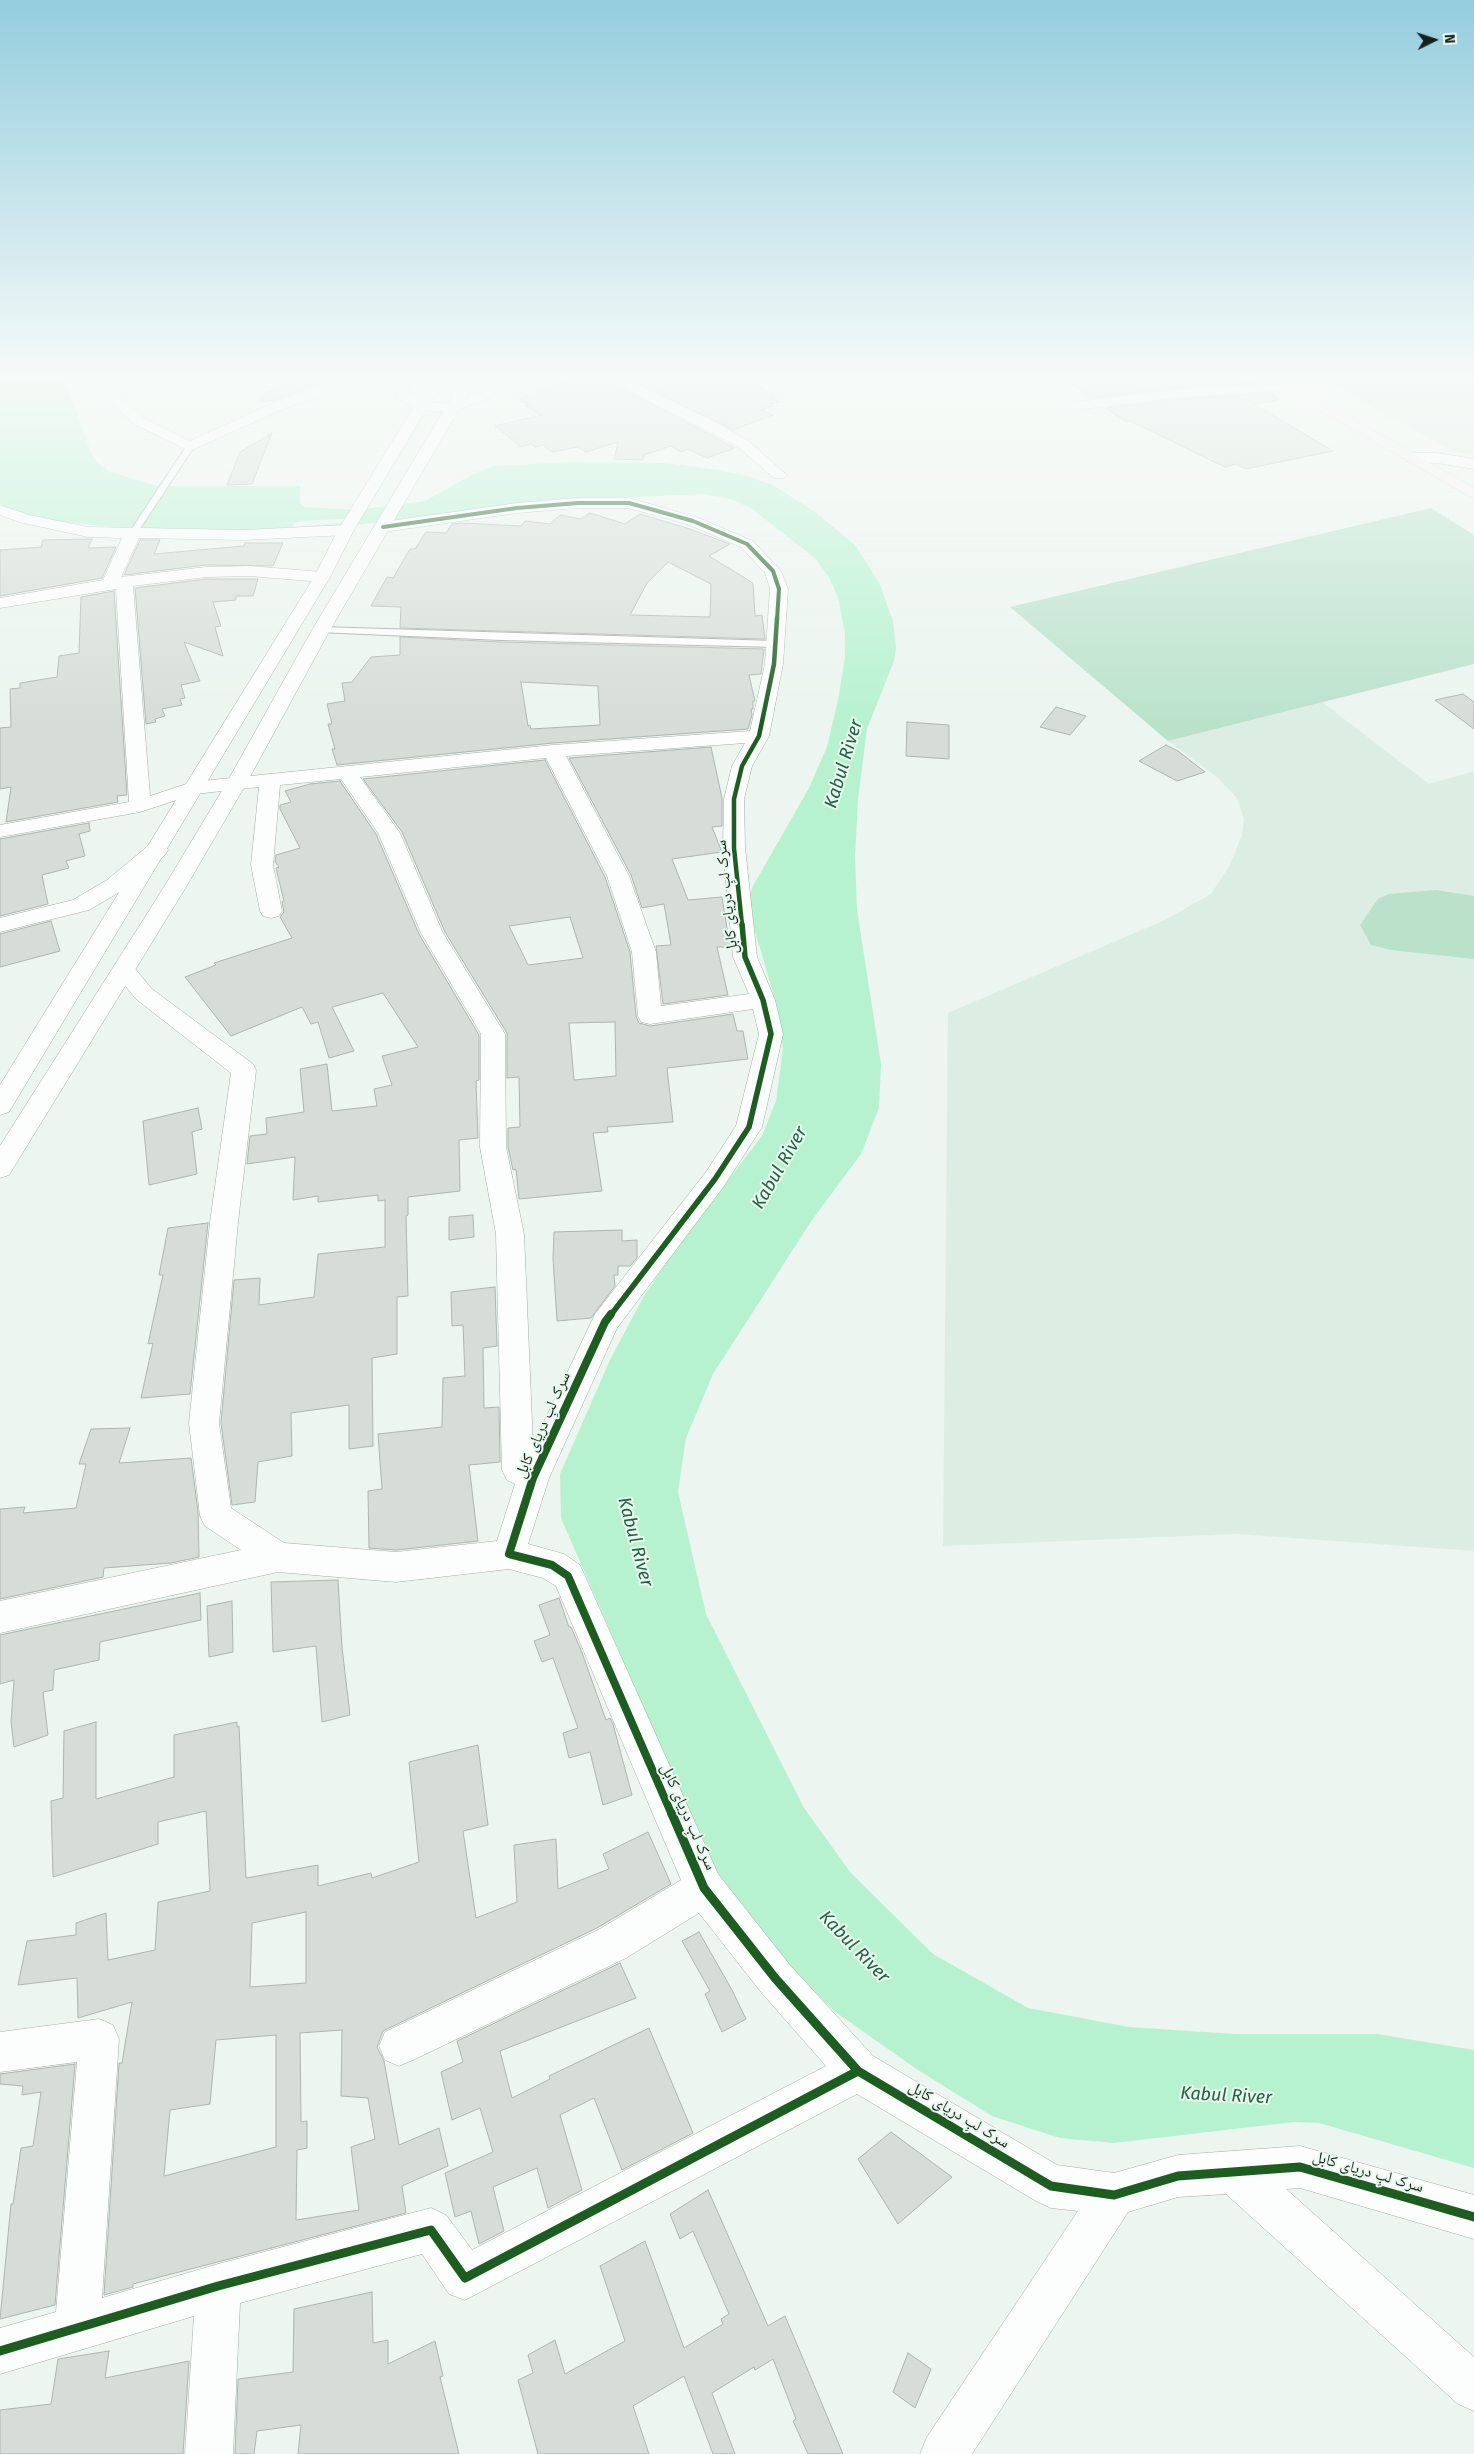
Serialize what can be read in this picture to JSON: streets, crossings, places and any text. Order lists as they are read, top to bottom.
{
  "streets": {
    "street": ["سرک لبِ دریای کابل"]
  },
  "water": ["Kabul River"],
  "north": "right"
}
